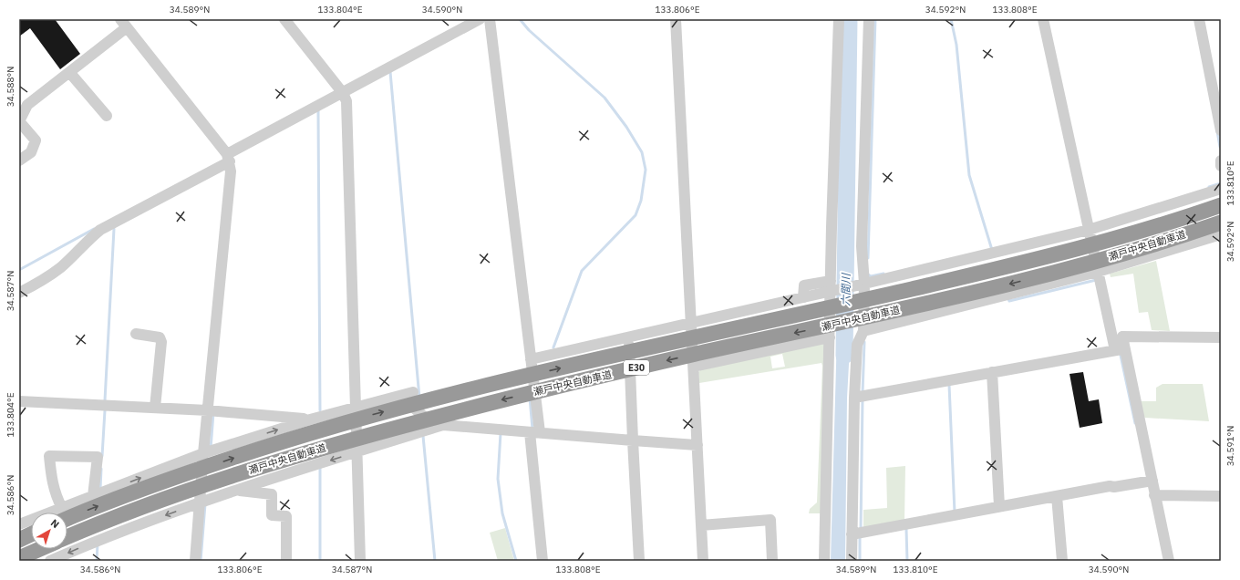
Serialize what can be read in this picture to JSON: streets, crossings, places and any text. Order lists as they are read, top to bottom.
{
  "streets": {
    "highway": ["瀬戸中央自動車道", "E30"]
  },
  "water": ["六間川"],
  "north": "top right",
  "coordinates": [
    "34.589°N",
    "133.804°E",
    "34.590°N",
    "133.806°E",
    "34.592°N",
    "133.808°E",
    "34.588°N",
    "133.810°E",
    "34.587°N",
    "34.591°N",
    "34.586°N"
  ]
}
